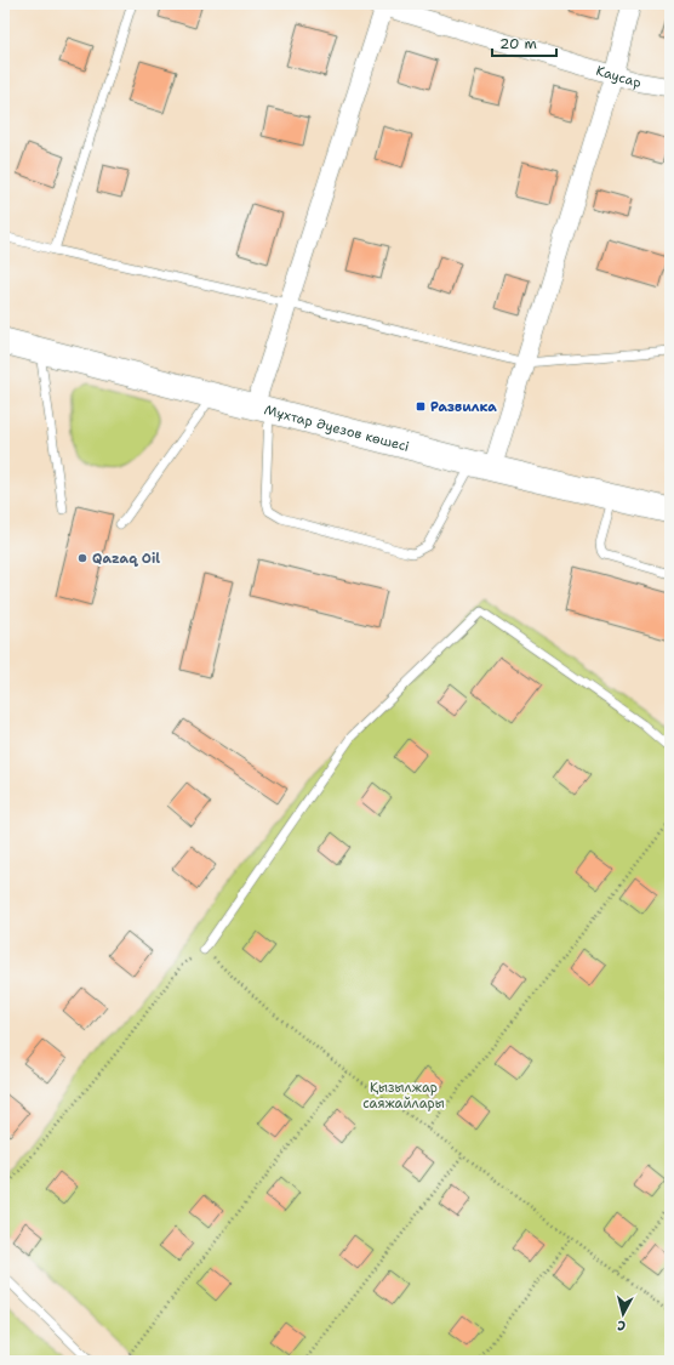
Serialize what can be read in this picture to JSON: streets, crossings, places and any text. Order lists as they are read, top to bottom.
{
  "streets": {
    "main road": ["Мұхтар Әуезов көшесі"],
    "street": ["Каусар"]
  },
  "parks": ["Қызылжар саяжайлары"],
  "places": {
    "transit": ["Развилка"],
    "other": ["Qazaq Oil"]
  },
  "scale_bar": "20 m",
  "north": "bottom"
}
